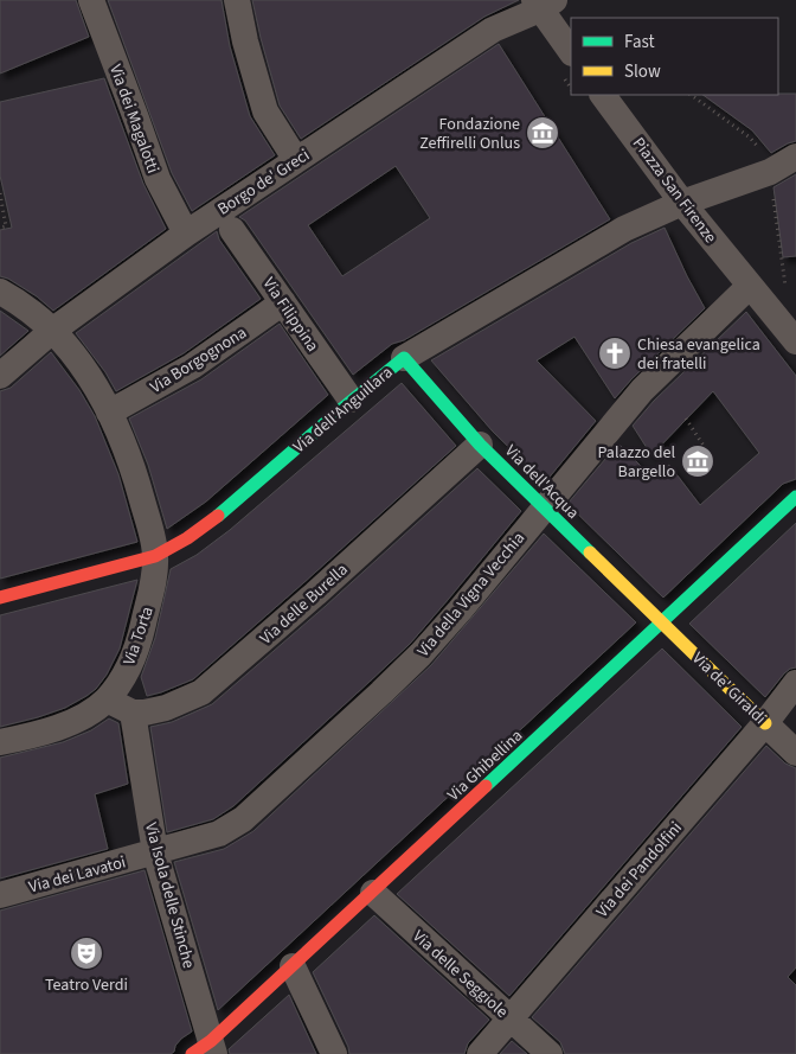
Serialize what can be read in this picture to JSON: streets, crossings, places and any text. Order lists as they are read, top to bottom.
{
  "streets": {
    "street": [
      "Via dei Magalotti",
      "Borgo de' Greci",
      "Piazza San Firenze",
      "Via Filippina",
      "Via Borgognona",
      "Via dell'Anguillara",
      "Via dell'Acqua",
      "Via della Vigna Vecchia",
      "Via delle Burella",
      "Via Torta",
      "Via de' Giraldi",
      "Via Ghibellina",
      "Via dei Pandolfini",
      "Via dei Lavatoi",
      "Via Isola delle Stinche",
      "Via delle Seggiole"
    ]
  },
  "crossings": [
    ["Via dei Magalotti", "Borgo de' Greci"],
    ["Borgo de' Greci", "Via Filippina"],
    ["Borgo de' Greci", "Via Torta"],
    ["Piazza San Firenze", "Via dell'Anguillara"],
    ["Piazza San Firenze", "Via della Vigna Vecchia"],
    ["Via Filippina", "Via Borgognona"],
    ["Via Filippina", "Via dell'Anguillara"],
    ["Via Borgognona", "Via Torta"],
    ["Via dell'Anguillara", "Via dell'Acqua"],
    ["Via dell'Anguillara", "Via Torta"],
    ["Via dell'Acqua", "Via della Vigna Vecchia"],
    ["Via dell'Acqua", "Via delle Burella"],
    ["Via dell'Acqua", "Via de' Giraldi"],
    ["Via dell'Acqua", "Via Ghibellina"],
    ["Via della Vigna Vecchia", "Via dei Lavatoi"],
    ["Via della Vigna Vecchia", "Via Isola delle Stinche"],
    ["Via delle Burella", "Via Isola delle Stinche"],
    ["Via de' Giraldi", "Via Ghibellina"],
    ["Via de' Giraldi", "Via dei Pandolfini"],
    ["Via Ghibellina", "Via Isola delle Stinche"],
    ["Via Ghibellina", "Via delle Seggiole"],
    ["Via dei Pandolfini", "Via delle Seggiole"],
    ["Via dei Lavatoi", "Via Isola delle Stinche"]
  ],
  "places": {
    "museum": ["Fondazione Zeffirelli Onlus", "Palazzo del Bargello"],
    "church": ["Chiesa evangelica dei fratelli"],
    "theatre": ["Teatro Verdi"]
  },
  "legend": ["Fast", "Slow"]
}
